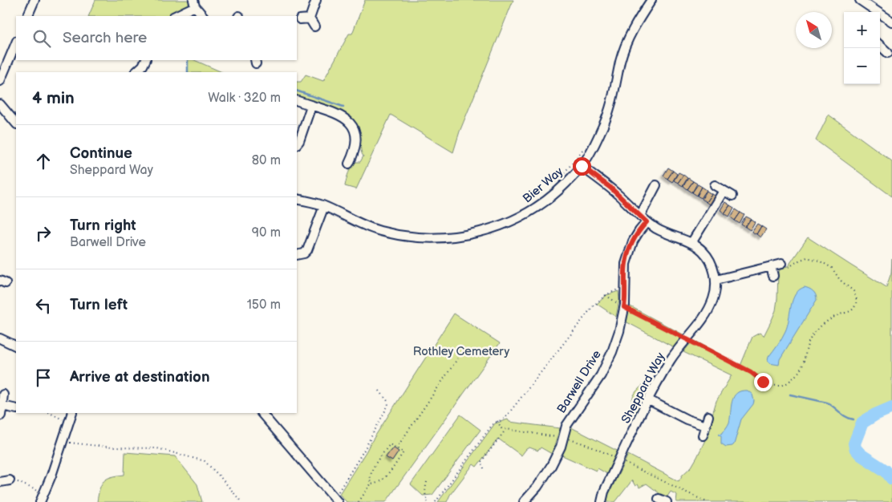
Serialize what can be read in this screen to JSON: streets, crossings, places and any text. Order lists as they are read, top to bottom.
{
  "streets": {
    "street": ["Bier Way", "Barwell Drive", "Sheppard Way"]
  },
  "crossings": [
    ["Bier Way", "Sheppard Way"],
    ["Barwell Drive", "Sheppard Way"]
  ],
  "parks": ["Rothley Cemetery"],
  "north": "top left",
  "page": {
    "map_buttons": ["+", "−"],
    "search": "Search here",
    "heading": ["4 min", "Walk · 320 m"],
    "list": [
      ["Continue", "Sheppard Way", "80 m"],
      ["Turn right", "Barwell Drive", "90 m"],
      ["Turn left", "150 m"],
      "Arrive at destination"
    ]
  }
}
